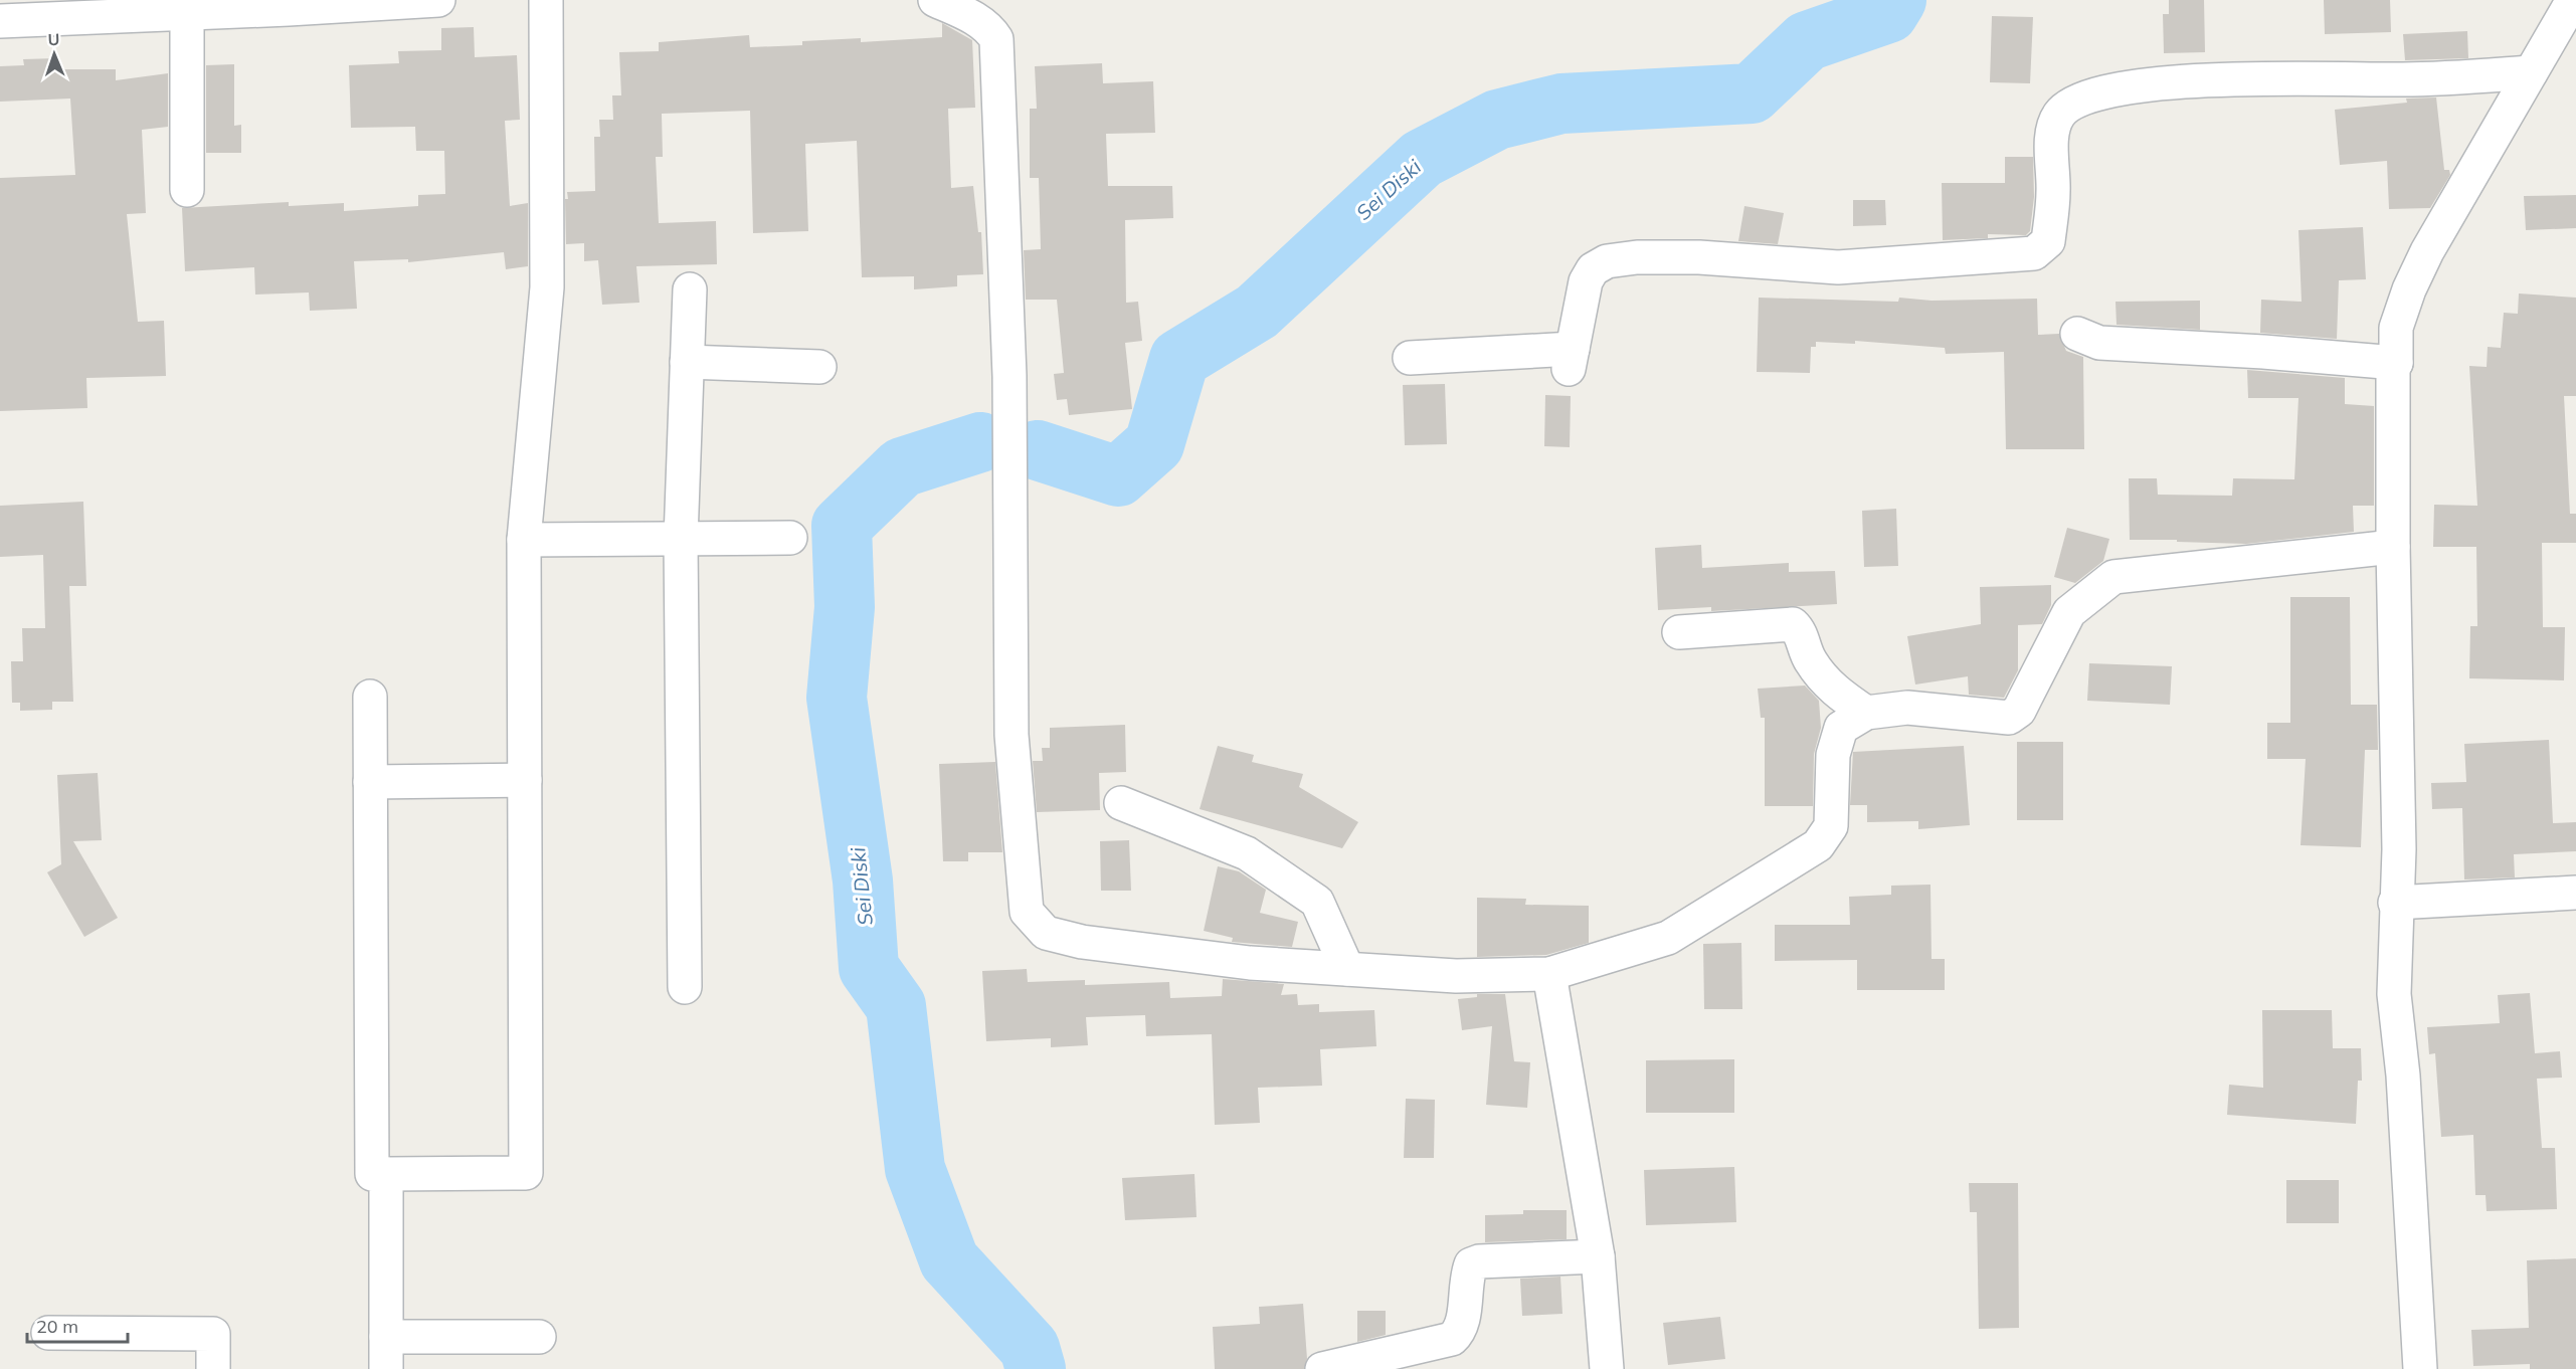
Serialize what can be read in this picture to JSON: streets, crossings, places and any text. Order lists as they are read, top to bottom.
{
  "water": ["Sei Diski"],
  "scale_bar": "20 m",
  "north": "top"
}
